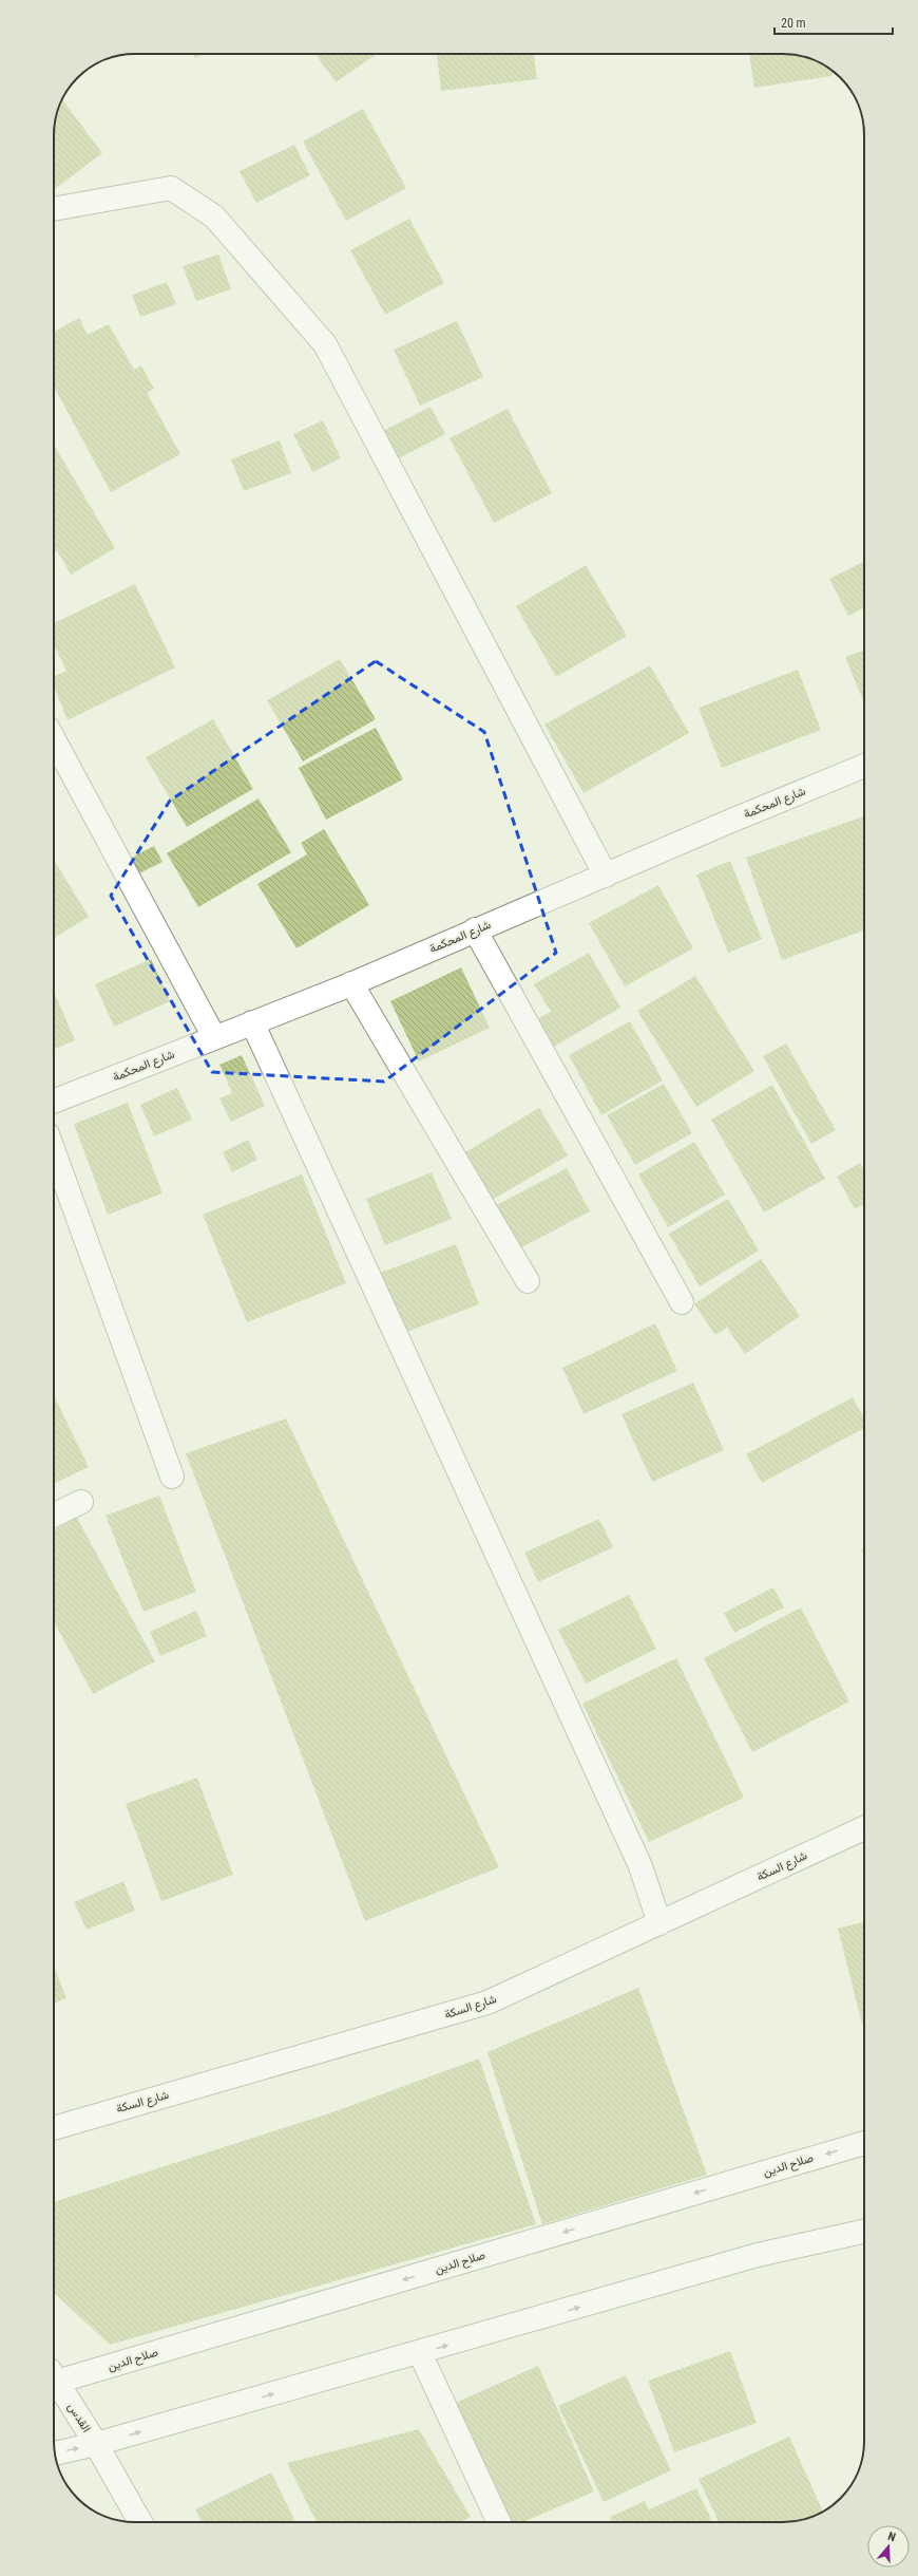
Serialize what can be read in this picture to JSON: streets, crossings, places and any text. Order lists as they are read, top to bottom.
{
  "streets": {
    "main road": [
      "شارع المحكمة",
      "شارع السكة",
      "صلاح الدين",
      "القدس"
    ]
  },
  "scale_bar": "20 m",
  "north": "top"
}
